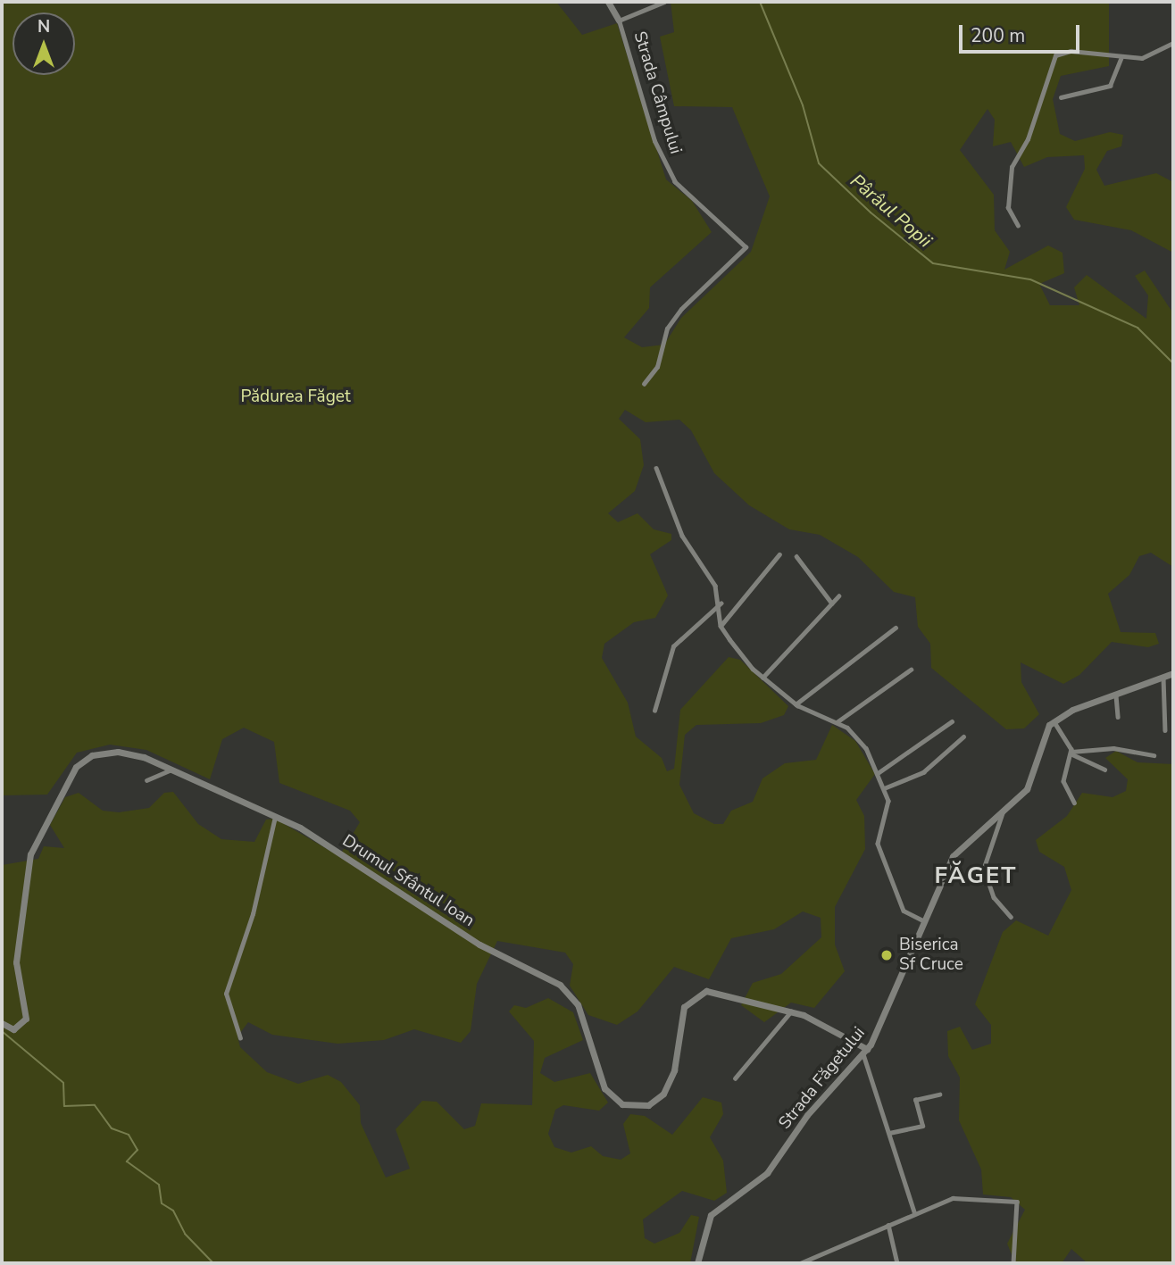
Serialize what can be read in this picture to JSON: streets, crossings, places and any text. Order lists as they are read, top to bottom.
{
  "streets": {
    "main road": ["Strada Câmpului", "Drumul Sfântul Ioan", "Strada Făgetului"]
  },
  "crossings": [
    ["Drumul Sfântul Ioan", "Strada Făgetului"]
  ],
  "districts": ["FĂGET"],
  "water": ["Pârâul Popii"],
  "parks": ["Pădurea Făget"],
  "places": ["Biserica Sf Cruce"],
  "scale_bar": "200 m",
  "north": "top"
}
